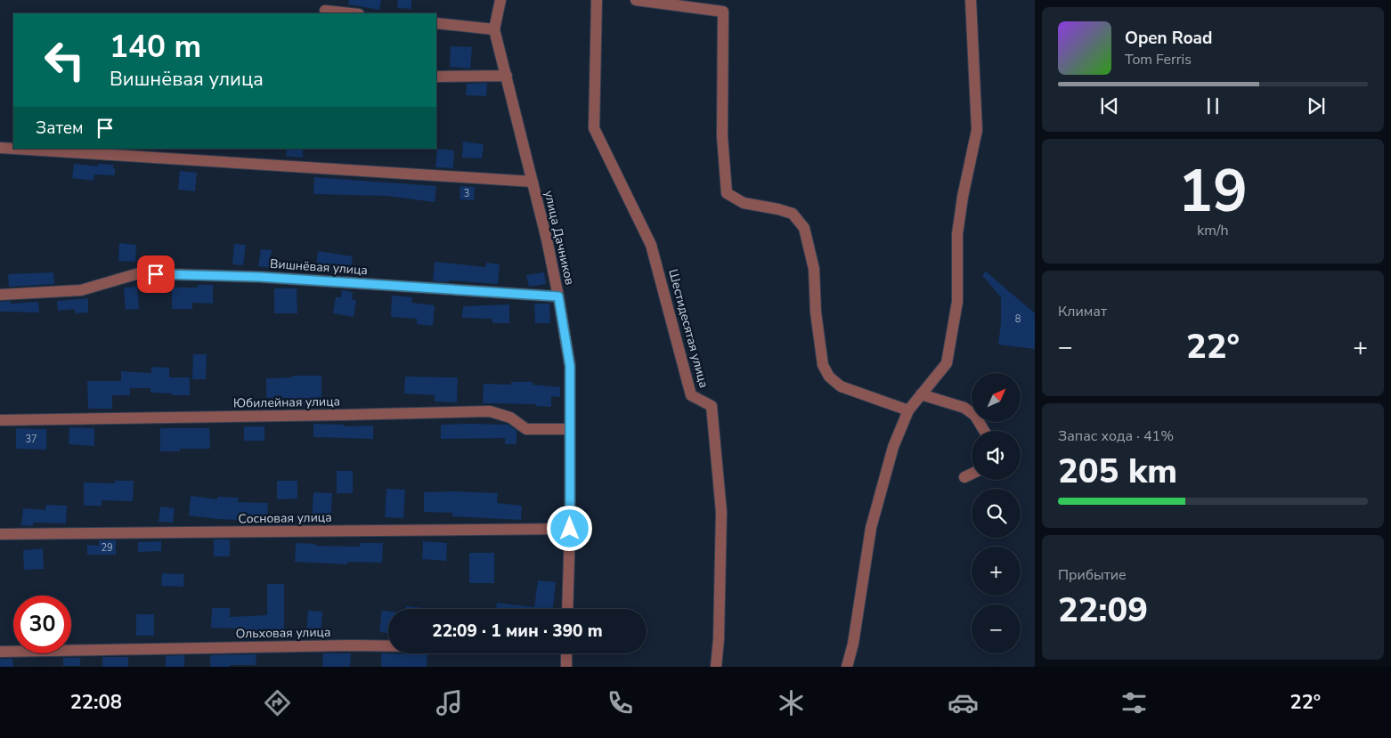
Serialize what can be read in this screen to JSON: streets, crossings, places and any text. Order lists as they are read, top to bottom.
{
  "streets": {
    "street": [
      "улица Дачников",
      "Вишнёвая улица",
      "Шестидесятая улица",
      "Юбилейная улица",
      "Сосновая улица",
      "Ольховая улица"
    ]
  },
  "crossings": [
    ["улица Дачников", "Вишнёвая улица"],
    ["улица Дачников", "Юбилейная улица"],
    ["улица Дачников", "Сосновая улица"]
  ],
  "house_numbers": [
    "3",
    "8",
    "37",
    "29"
  ],
  "north": "top right",
  "page": {
    "turn": ["140 m", "Вишнёвая улица"],
    "song": ["Open Road", "Tom Ferris"],
    "then": "Затем",
    "tile": [
      ["19", "km/h"],
      "Климат",
      ["Запас хода · 41%", "205 km"],
      ["Прибытие", "22:09"]
    ],
    "heat": ["−", "22°", "+"],
    "map_buttons": ["+", "−"],
    "limit": "30",
    "trip": "22:09 · 1 мин · 390 m",
    "tabs": ["22:08", "22°"]
  }
}
